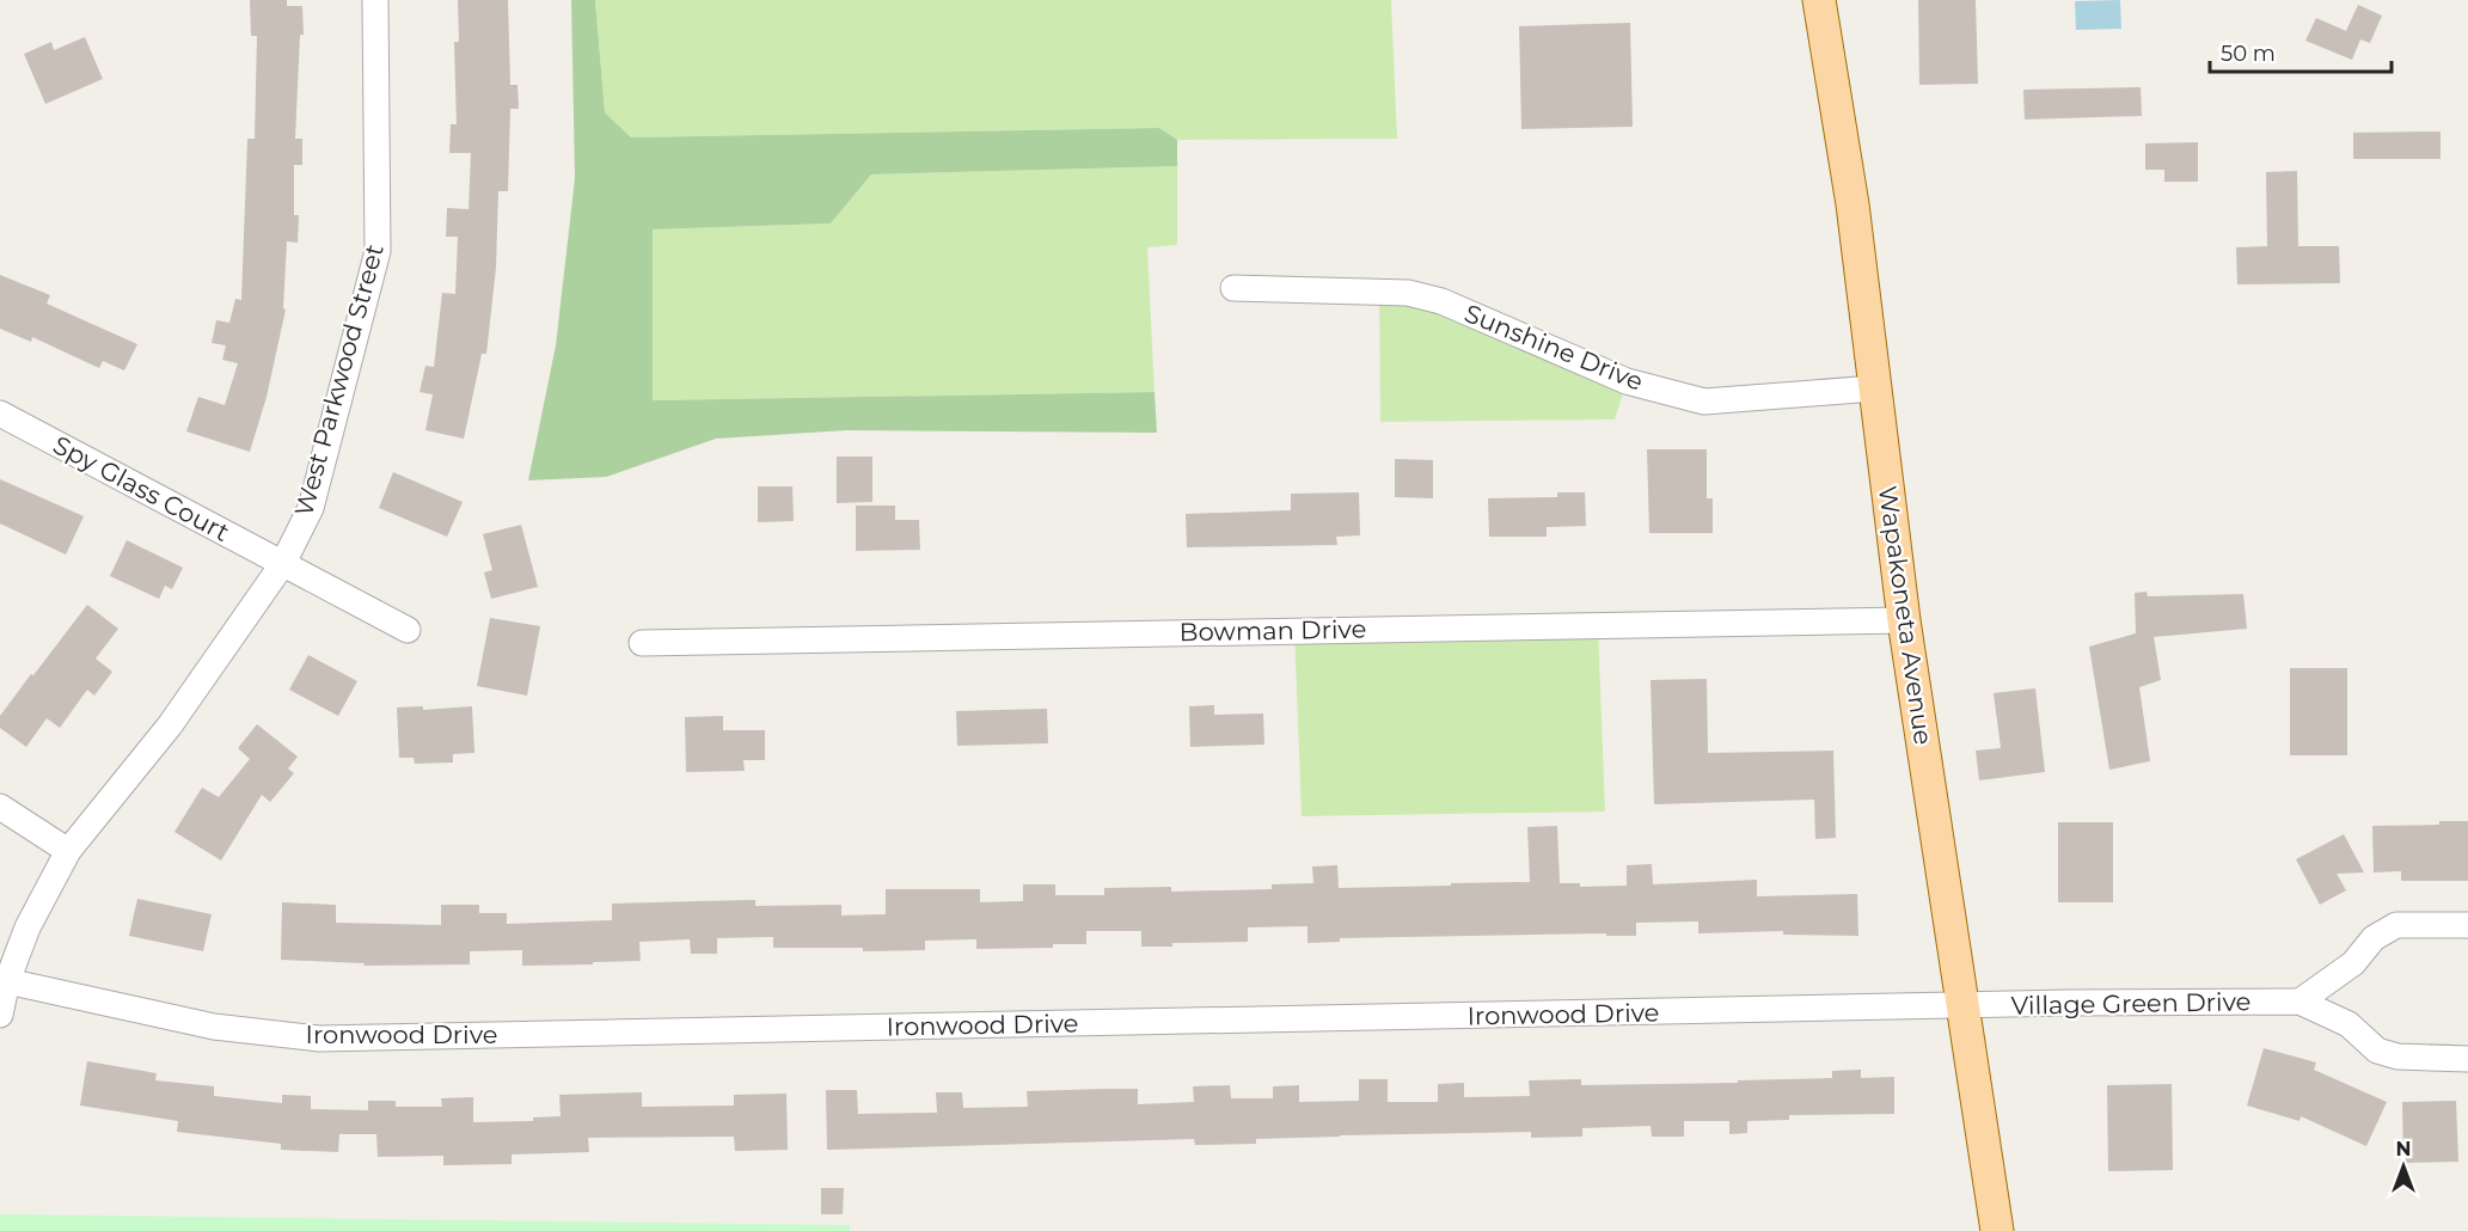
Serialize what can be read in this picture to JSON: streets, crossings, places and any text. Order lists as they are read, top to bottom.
{
  "streets": {
    "main road": ["Wapakoneta Avenue"],
    "street": [
      "Sunshine Drive",
      "West Parkwood Street",
      "Spy Glass Court",
      "Bowman Drive",
      "Village Green Drive",
      "Ironwood Drive"
    ]
  },
  "crossings": [
    ["Sunshine Drive", "Wapakoneta Avenue"],
    ["West Parkwood Street", "Spy Glass Court"],
    ["West Parkwood Street", "Ironwood Drive"],
    ["Wapakoneta Avenue", "Bowman Drive"],
    ["Wapakoneta Avenue", "Village Green Drive"],
    ["Wapakoneta Avenue", "Ironwood Drive"],
    ["Village Green Drive", "Ironwood Drive"]
  ],
  "scale_bar": "50 m",
  "north": "top"
}
